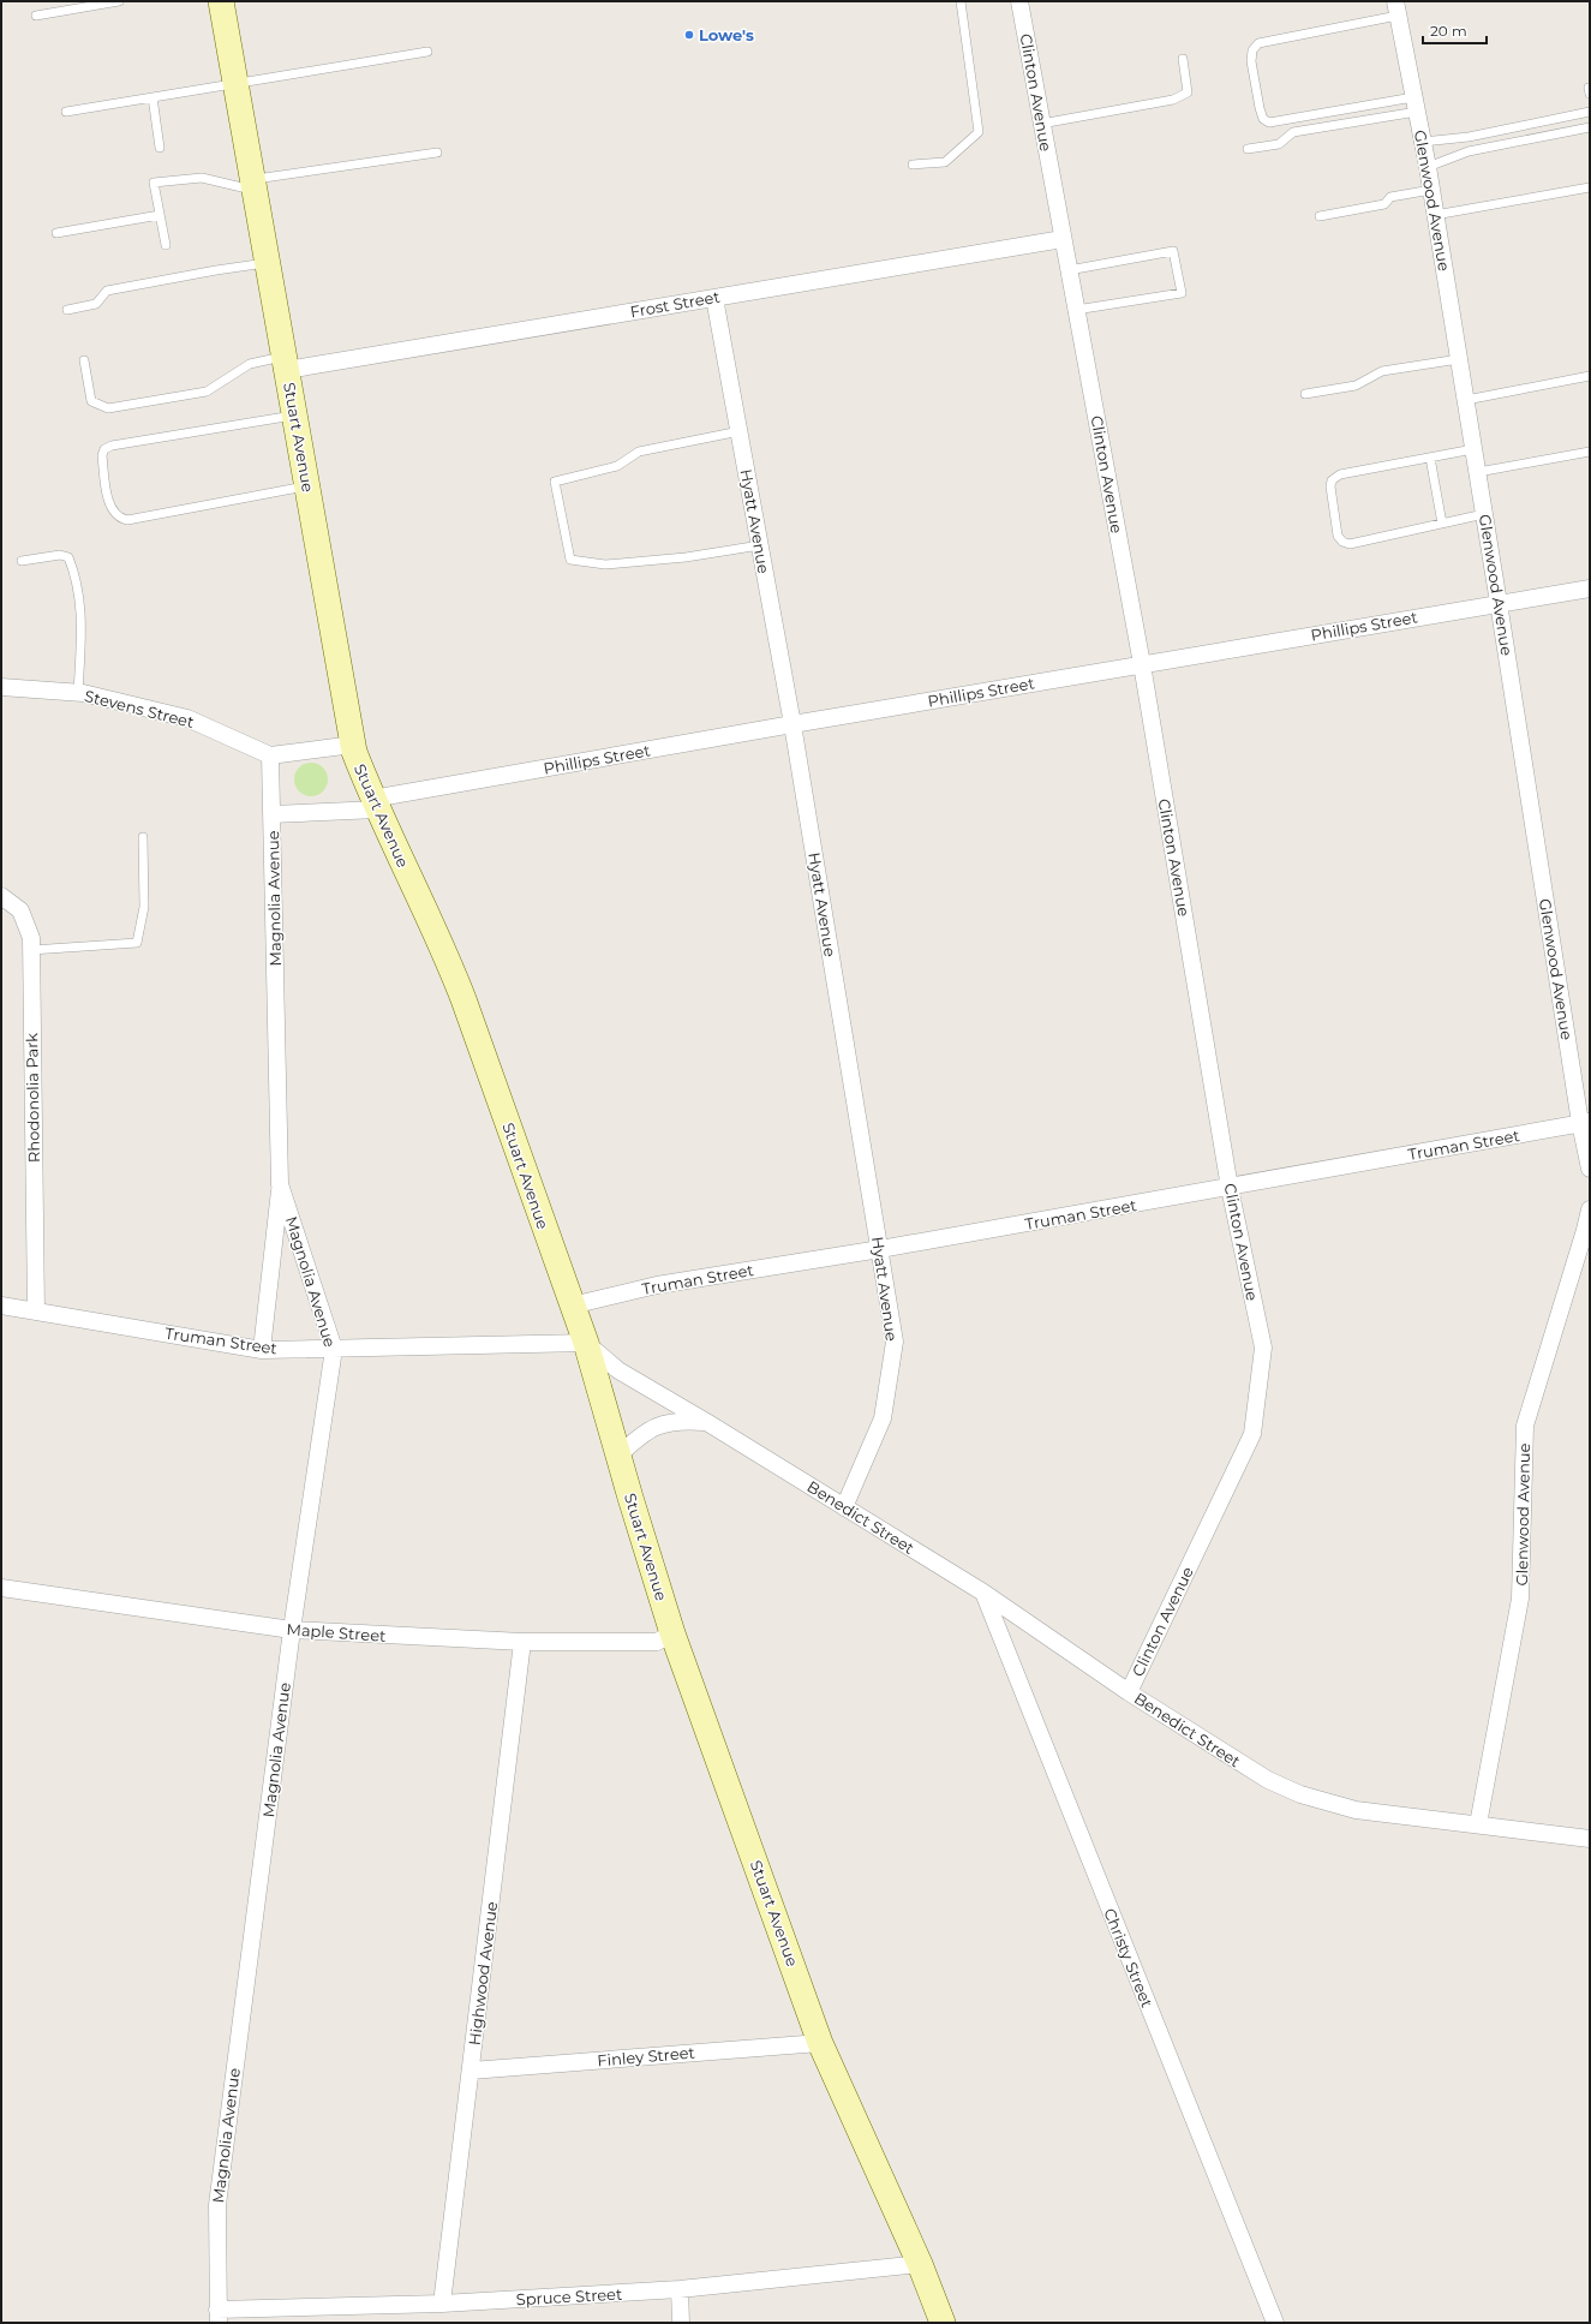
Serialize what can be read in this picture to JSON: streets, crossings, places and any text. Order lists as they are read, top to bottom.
{
  "streets": {
    "street": [
      "Clinton Avenue",
      "Glenwood Avenue",
      "Frost Street",
      "Stuart Avenue",
      "Hyatt Avenue",
      "Phillips Street",
      "Stevens Street",
      "Magnolia Avenue",
      "Rhodonolia Park",
      "Truman Street",
      "Benedict Street",
      "Maple Street",
      "Christy Street",
      "Highwood Avenue",
      "Finley Street",
      "Spruce Street"
    ]
  },
  "crossings": [
    ["Clinton Avenue", "Frost Street"],
    ["Clinton Avenue", "Phillips Street"],
    ["Clinton Avenue", "Truman Street"],
    ["Clinton Avenue", "Benedict Street"],
    ["Glenwood Avenue", "Phillips Street"],
    ["Glenwood Avenue", "Truman Street"],
    ["Glenwood Avenue", "Benedict Street"],
    ["Frost Street", "Stuart Avenue"],
    ["Frost Street", "Hyatt Avenue"],
    ["Stuart Avenue", "Phillips Street"],
    ["Stuart Avenue", "Truman Street"],
    ["Stuart Avenue", "Benedict Street"],
    ["Stuart Avenue", "Maple Street"],
    ["Stuart Avenue", "Finley Street"],
    ["Stuart Avenue", "Spruce Street"],
    ["Hyatt Avenue", "Phillips Street"],
    ["Hyatt Avenue", "Truman Street"],
    ["Hyatt Avenue", "Benedict Street"],
    ["Magnolia Avenue", "Truman Street"],
    ["Magnolia Avenue", "Maple Street"],
    ["Magnolia Avenue", "Spruce Street"],
    ["Rhodonolia Park", "Truman Street"],
    ["Truman Street", "Benedict Street"],
    ["Benedict Street", "Christy Street"],
    ["Maple Street", "Highwood Avenue"],
    ["Highwood Avenue", "Finley Street"],
    ["Highwood Avenue", "Spruce Street"]
  ],
  "places": ["Lowe's"],
  "scale_bar": "20 m"
}
